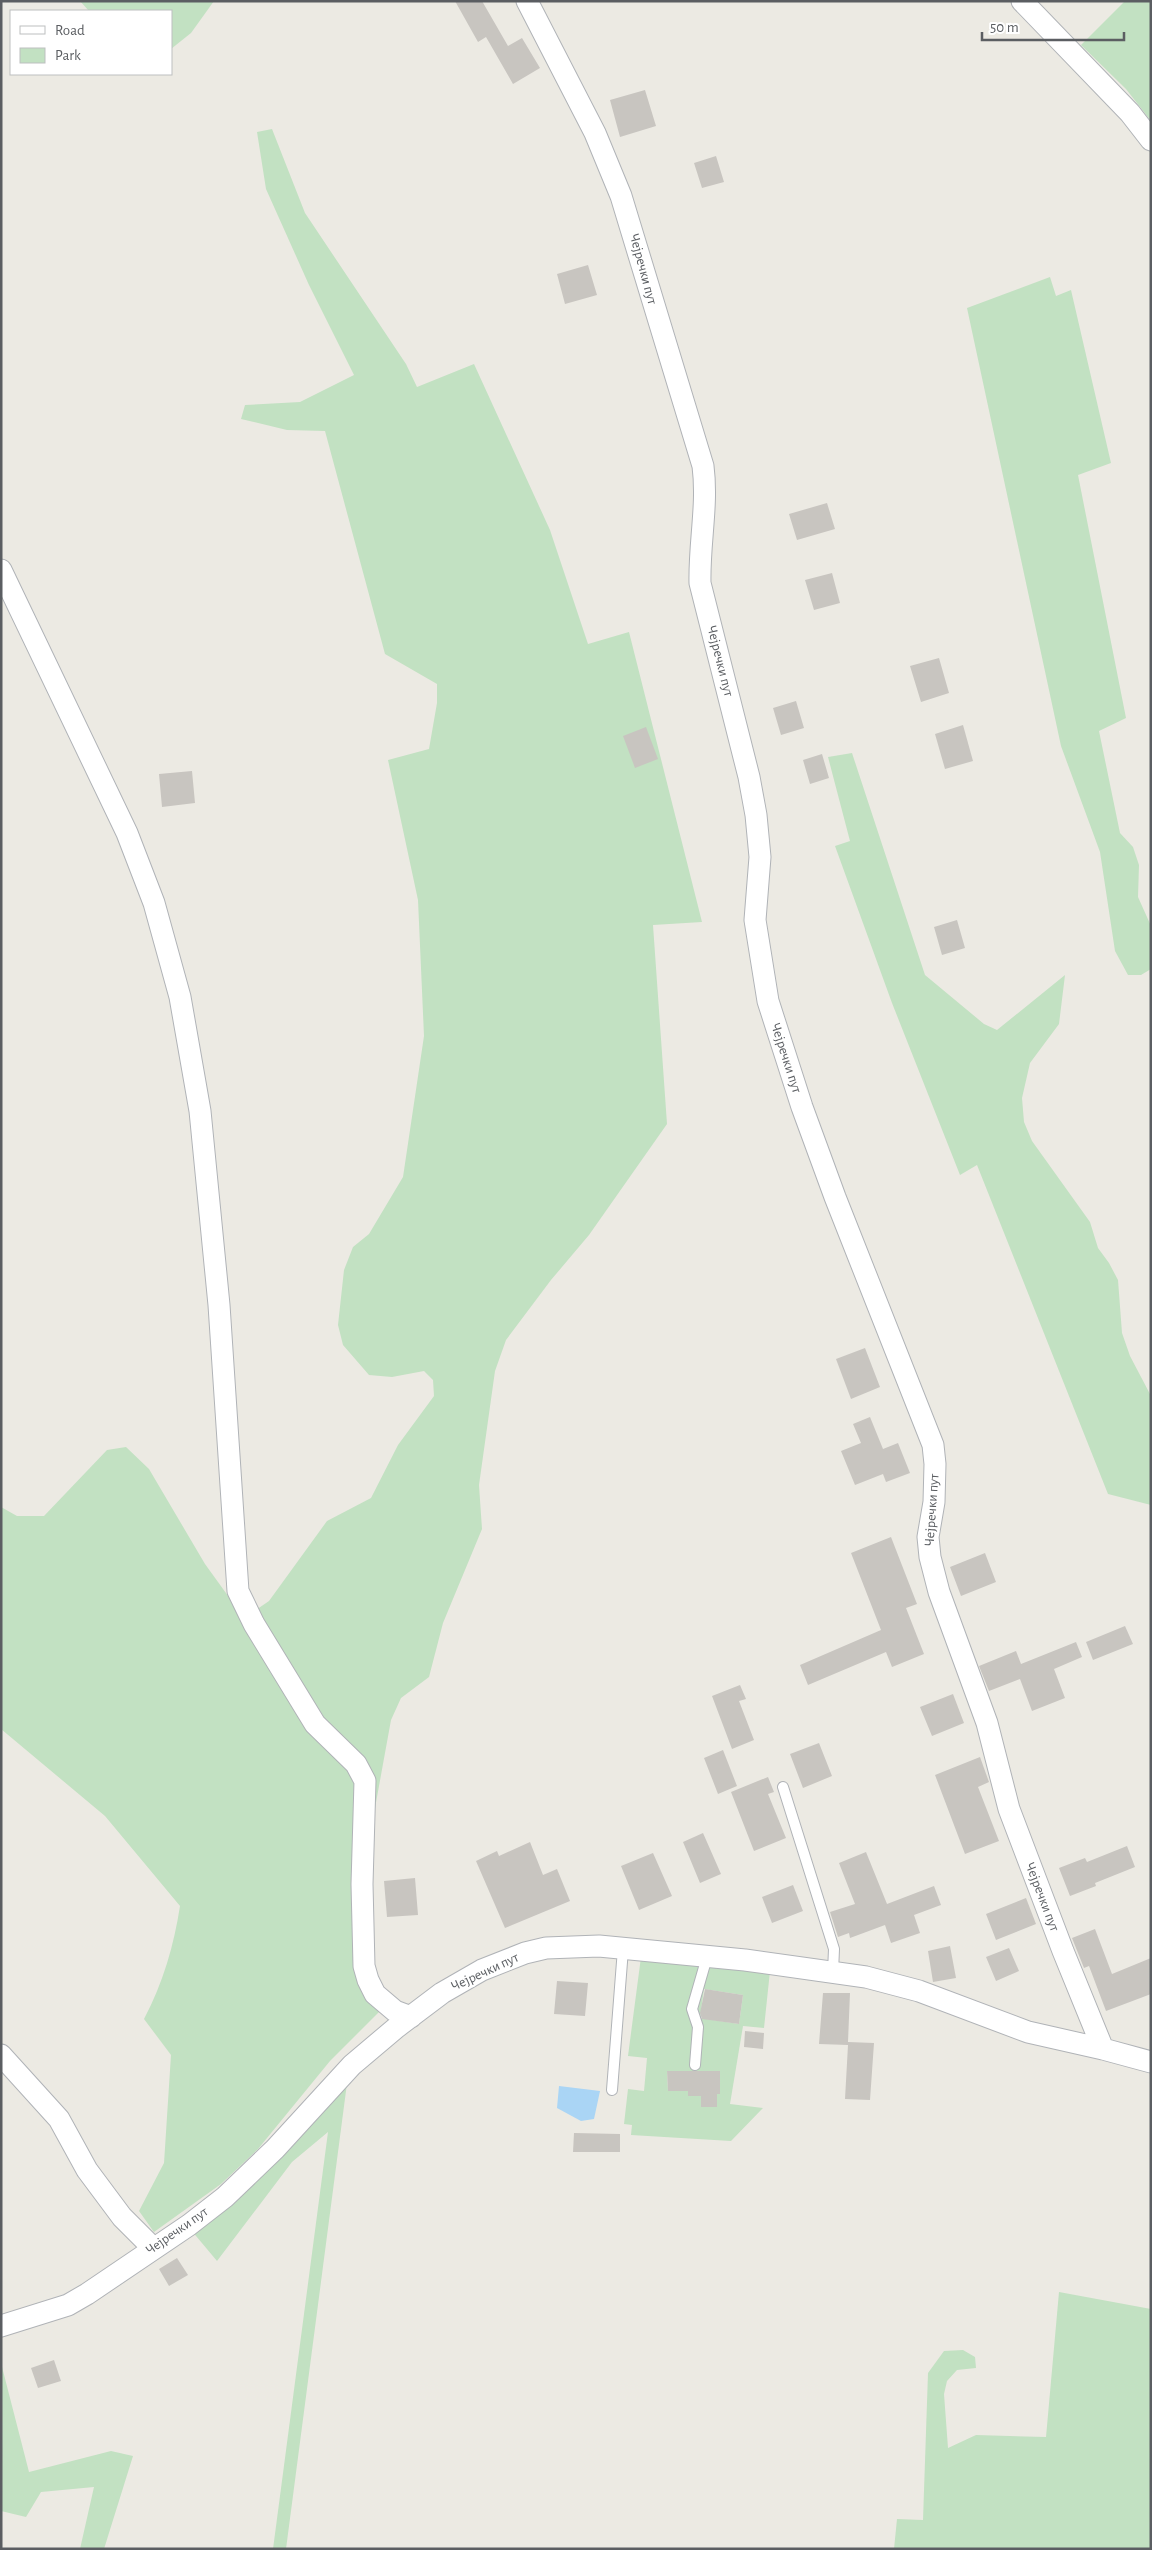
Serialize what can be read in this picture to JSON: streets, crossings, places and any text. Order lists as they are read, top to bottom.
{
  "streets": {
    "street": ["Чејречки пут"]
  },
  "legend": ["Road", "Park"],
  "scale_bar": "50 m"
}
